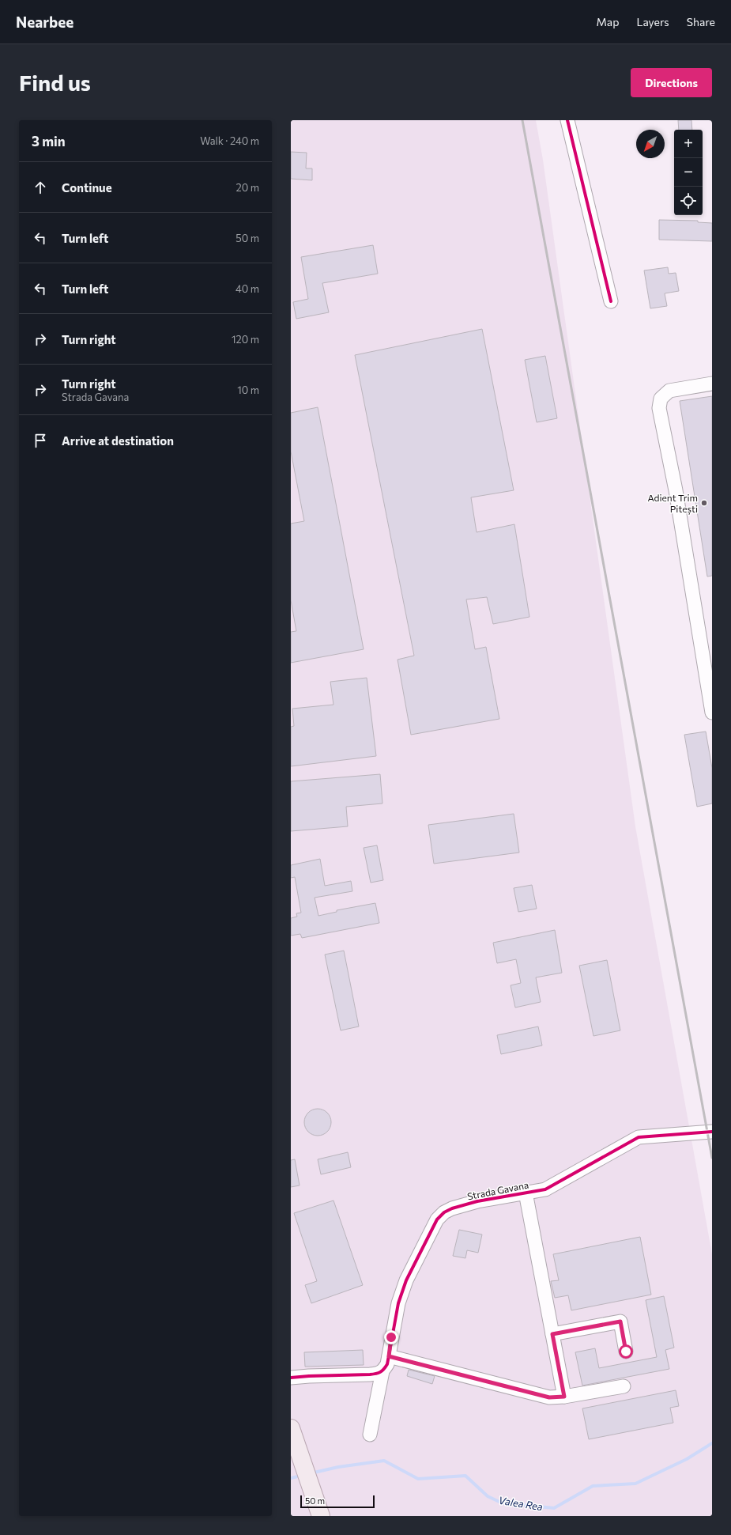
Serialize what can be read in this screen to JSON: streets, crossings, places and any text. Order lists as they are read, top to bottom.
{
  "streets": {
    "street": ["Strada Gavana"]
  },
  "water": ["Valea Rea"],
  "places": ["Adient Trim Pitești"],
  "scale_bar": "50 m",
  "north": "bottom left",
  "page": {
    "header": "Nearbee",
    "nav": ["Map", "Layers", "Share"],
    "buttons": "Directions",
    "title": "Find us",
    "heading": ["3 min", "Walk · 240 m"],
    "map_buttons": ["+", "−"],
    "list": [
      ["Continue", "20 m"],
      ["Turn left", "50 m"],
      ["Turn left", "40 m"],
      ["Turn right", "120 m"],
      ["Turn right", "Strada Gavana", "10 m"],
      "Arrive at destination"
    ],
    "scale": "50 m"
  }
}
